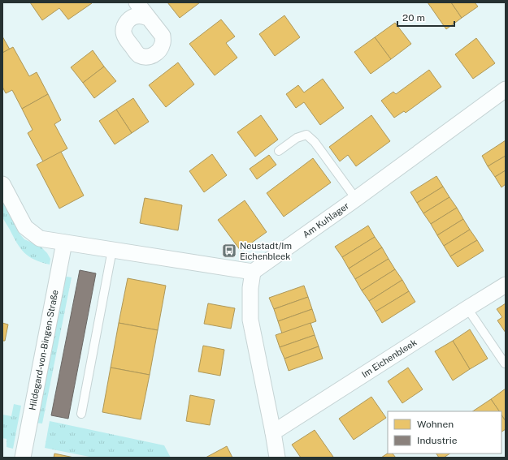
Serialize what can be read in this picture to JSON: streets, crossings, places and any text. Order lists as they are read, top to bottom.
{
  "streets": {
    "street": ["Am Kuhlager", "Hildegard-von-Bingen-Straße", "Im Eichenbleek"]
  },
  "places": {
    "bus stop": ["Neustadt/Im Eichenbleek"]
  },
  "legend": ["Wohnen", "Industrie"],
  "scale_bar": "20 m"
}
